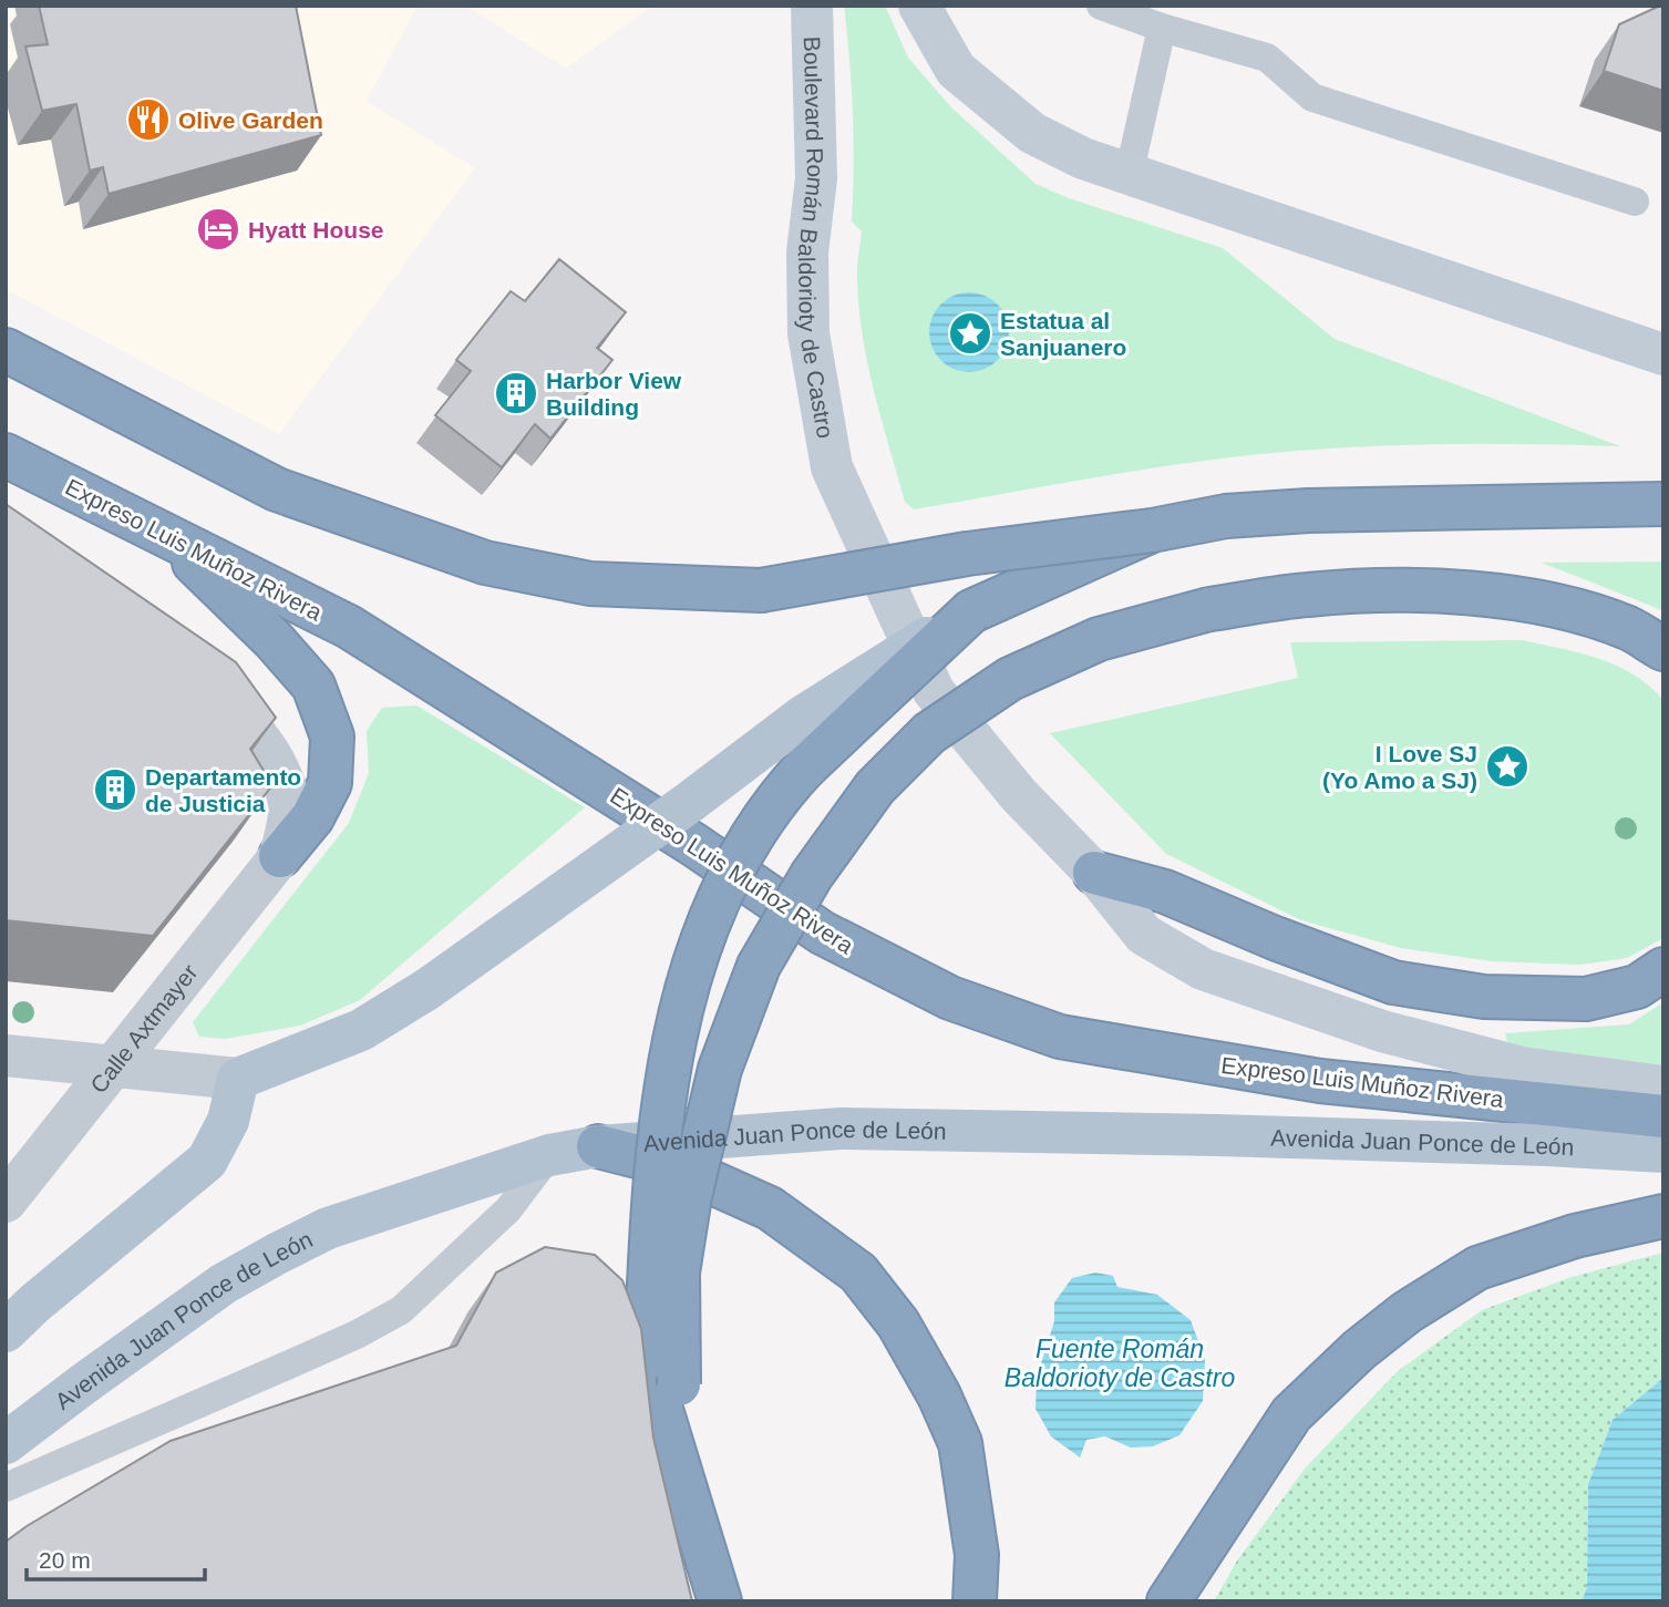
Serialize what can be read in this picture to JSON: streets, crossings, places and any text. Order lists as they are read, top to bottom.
{
  "streets": {
    "highway": ["Expreso Luis Muñoz Rivera"],
    "main road": ["Boulevard Román Baldorioty de Castro", "Avenida Juan Ponce de León"],
    "street": ["Calle Axtmayer"]
  },
  "water": ["Fuente Román Baldorioty de Castro"],
  "places": {
    "restaurant": ["Olive Garden"],
    "hotel": ["Hyatt House"],
    "place": ["Estatua al Sanjuanero", "I Love SJ (Yo Amo a SJ)"],
    "building": ["Harbor View Building", "Departamento de Justicia"]
  },
  "scale_bar": "20 m"
}
